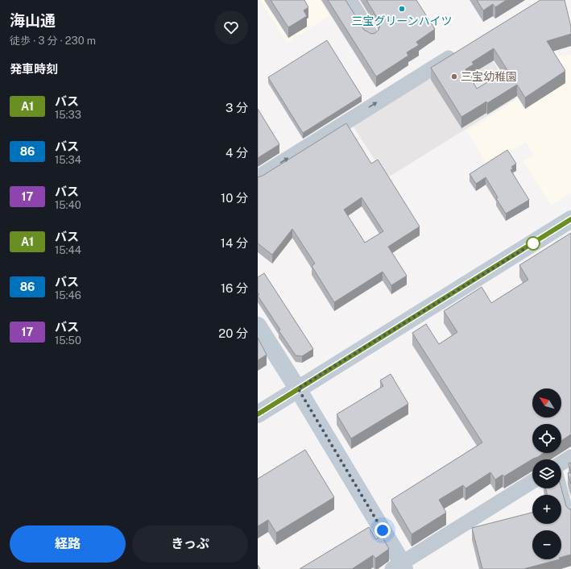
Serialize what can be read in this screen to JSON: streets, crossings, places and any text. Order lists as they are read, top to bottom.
{
  "places": ["三宝グリーンハイツ", "三宝幼稚園"],
  "lines": ["bus line A1"],
  "north": "top left",
  "page": {
    "heading": [
      ["海山通", "徒歩 · 3 分 · 230 m"],
      "発車時刻"
    ],
    "list": [
      {
        "mark": "A1",
        "name": "バス",
        "note": "15:33",
        "value": "3 分"
      },
      {
        "mark": "86",
        "name": "バス",
        "note": "15:34",
        "value": "4 分"
      },
      {
        "mark": "17",
        "name": "バス",
        "note": "15:40",
        "value": "10 分"
      },
      {
        "mark": "A1",
        "name": "バス",
        "note": "15:44",
        "value": "14 分"
      },
      {
        "mark": "86",
        "name": "バス",
        "note": "15:46",
        "value": "16 分"
      },
      {
        "mark": "17",
        "name": "バス",
        "note": "15:50",
        "value": "20 分"
      }
    ],
    "map_buttons": ["+", "−"],
    "buttons": ["経路", "きっぷ"]
  }
}
